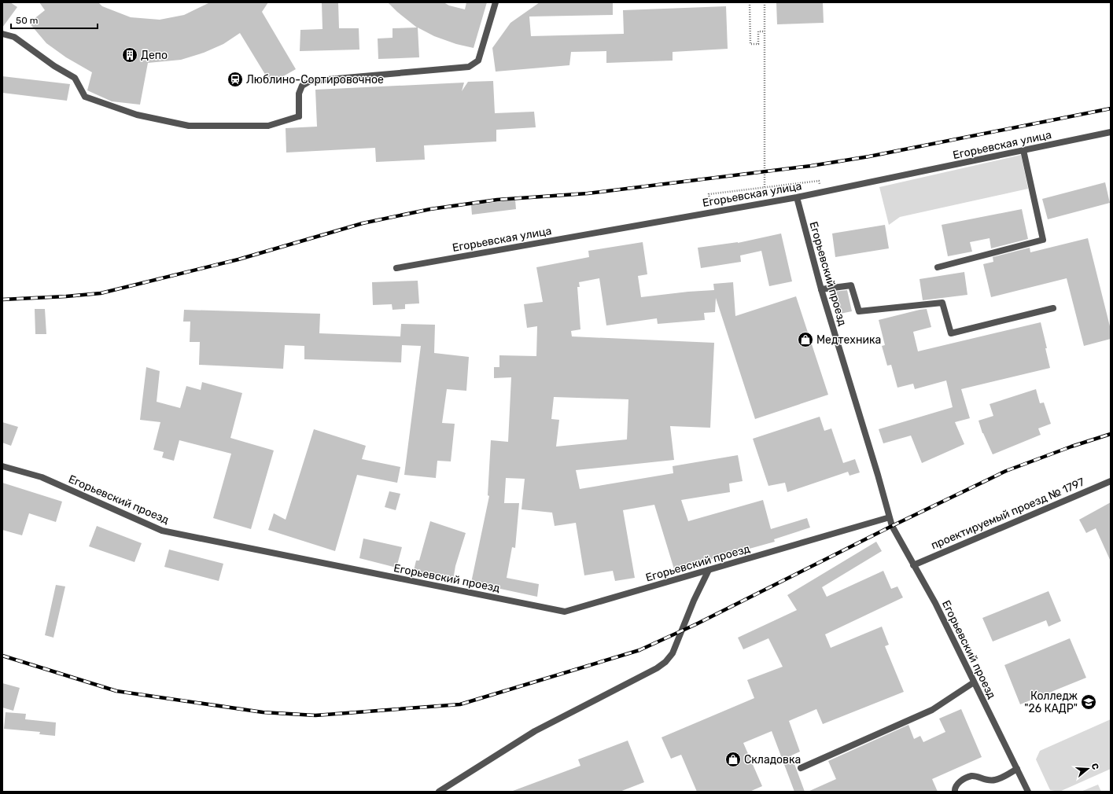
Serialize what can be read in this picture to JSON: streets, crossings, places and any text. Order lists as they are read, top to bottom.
{
  "streets": {
    "street": ["Егорьевская улица", "Егорьевский проезд", "проектируемый проезд № 1797"]
  },
  "crossings": [
    ["Егорьевская улица", "Егорьевский проезд"],
    ["Егорьевский проезд", "проектируемый проезд № 1797"]
  ],
  "places": {
    "building": ["Депо"],
    "station": ["Люблино-Сортировочное"],
    "shop": ["Медтехника", "Складовка"],
    "school or university": ["Колледж \"26 КАДР\""]
  },
  "scale_bar": "50 m",
  "north": "right"
}
